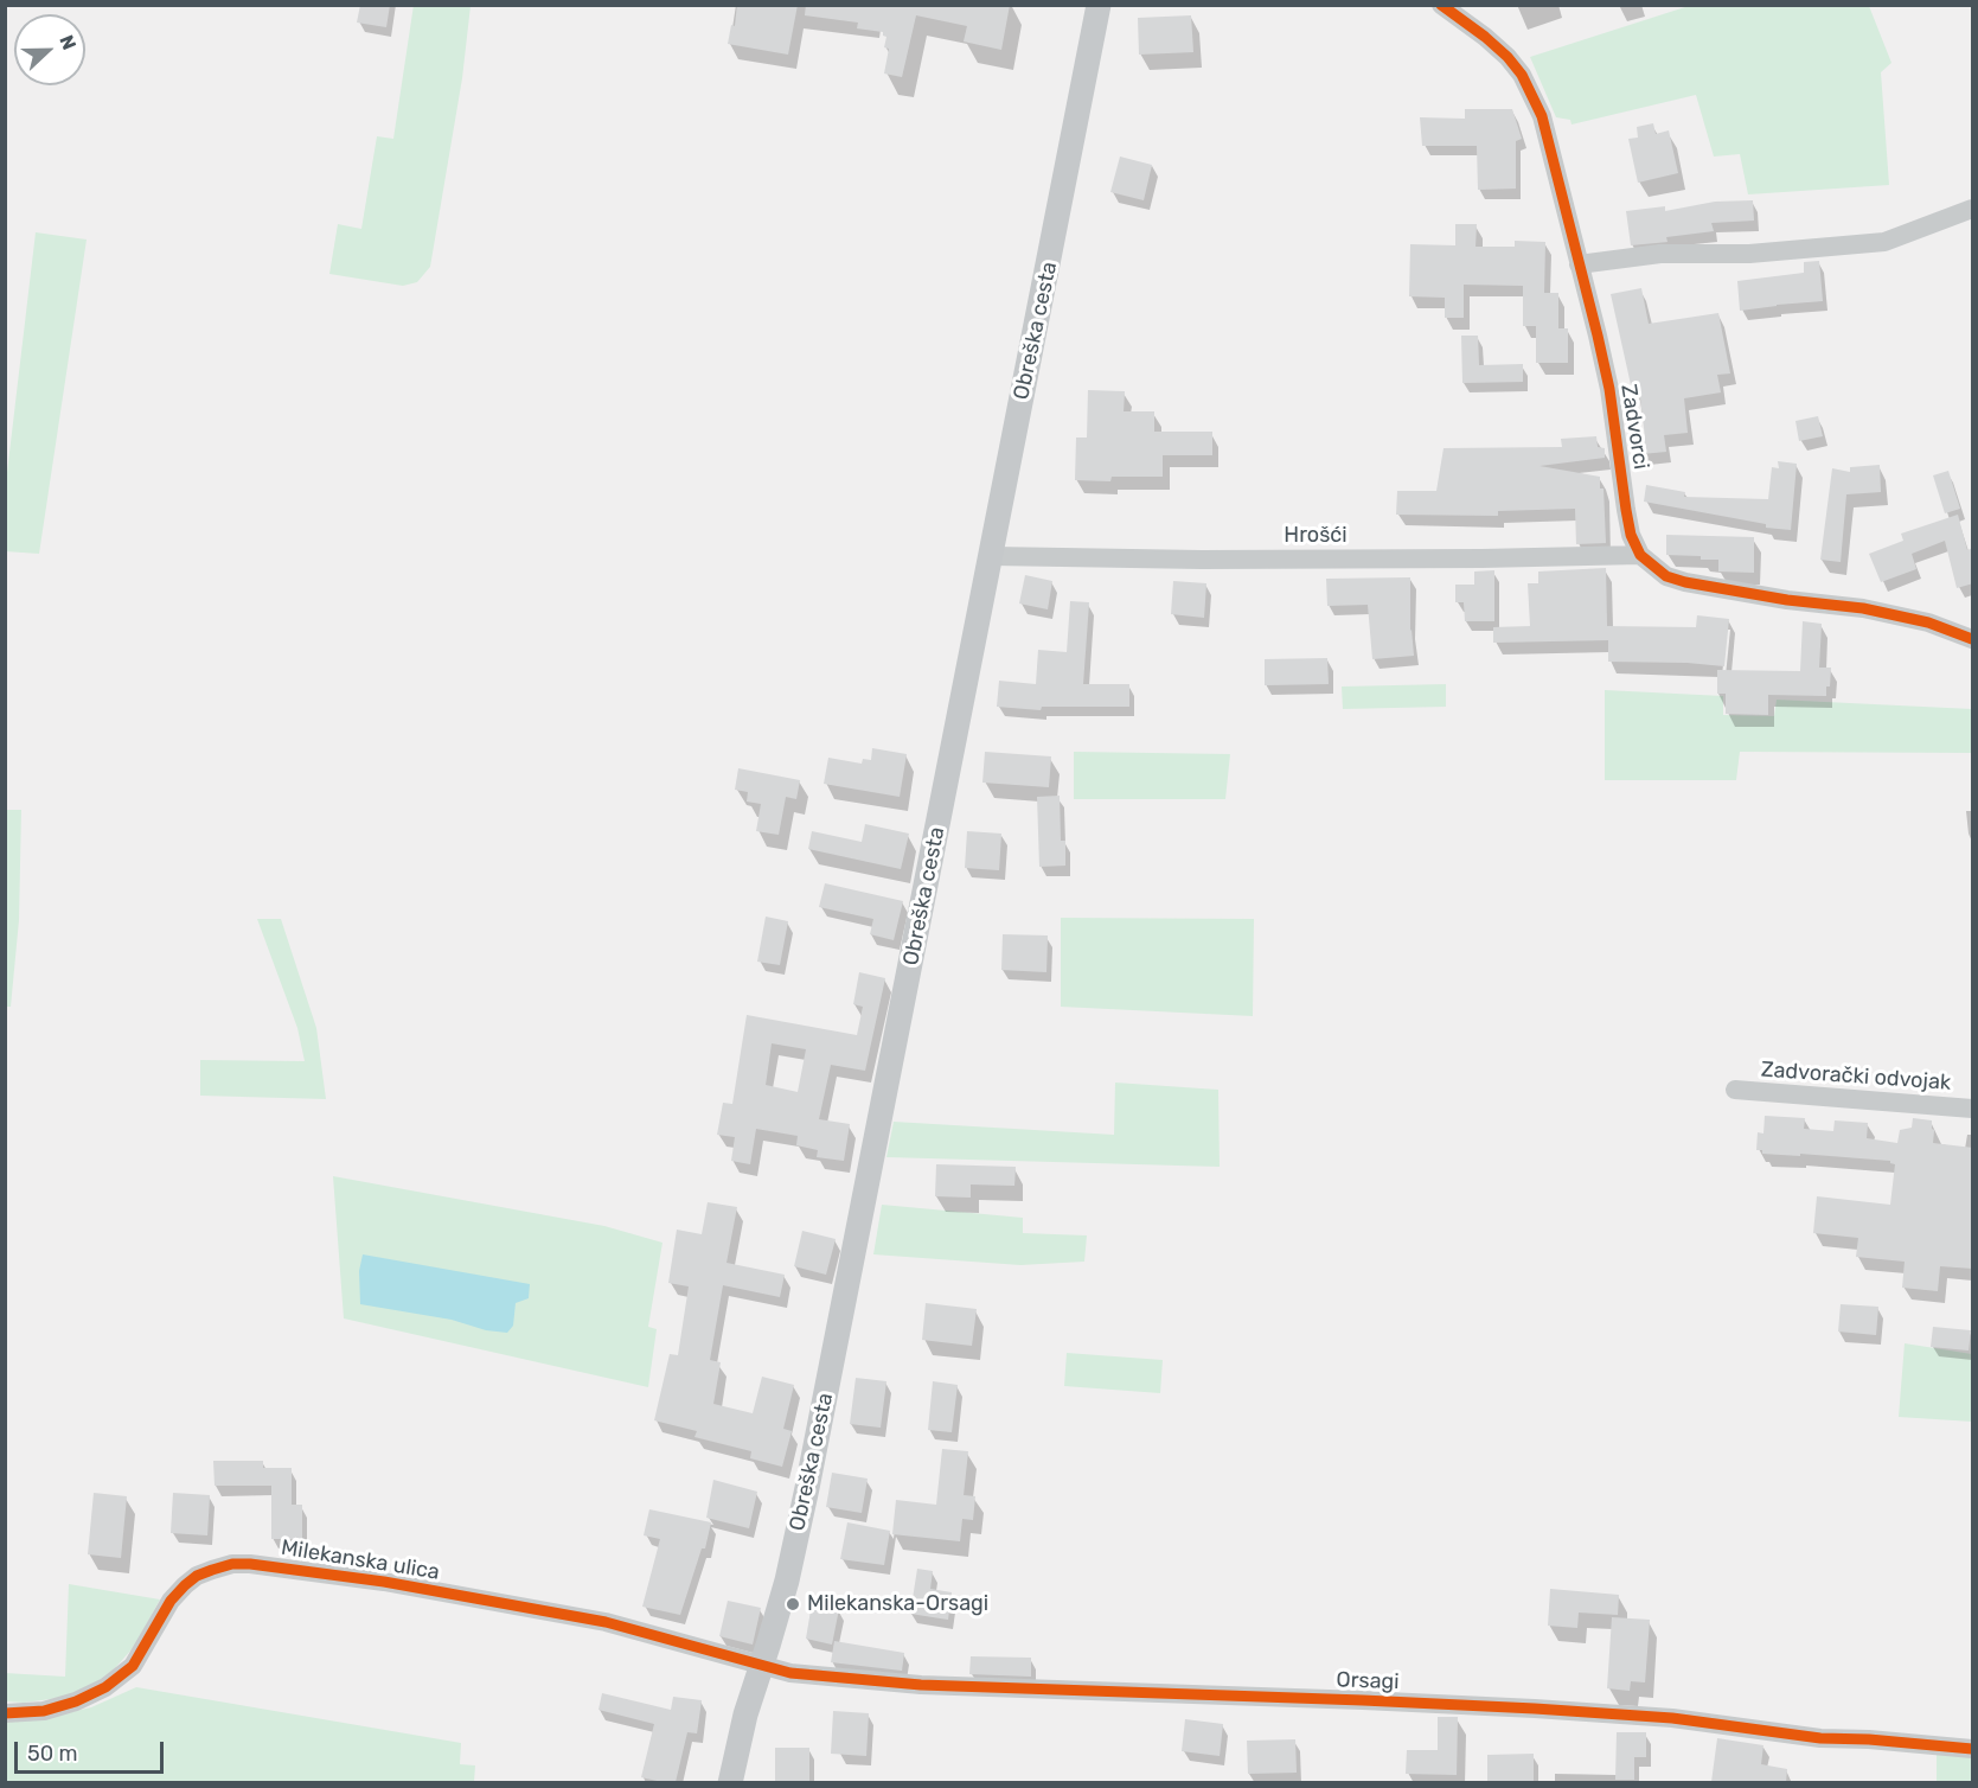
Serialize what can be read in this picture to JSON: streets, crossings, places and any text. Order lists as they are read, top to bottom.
{
  "streets": {
    "main road": ["Obreška cesta"],
    "street": [
      "Zadvorci",
      "Hrošći",
      "Zadvorački odvojak",
      "Milekanska ulica",
      "Orsagi"
    ]
  },
  "crossings": [
    ["Obreška cesta", "Hrošći"],
    ["Obreška cesta", "Milekanska ulica"],
    ["Obreška cesta", "Orsagi"],
    ["Zadvorci", "Hrošći"],
    ["Milekanska ulica", "Orsagi"]
  ],
  "places": ["Milekanska-Orsagi"],
  "scale_bar": "50 m",
  "north": "right"
}
